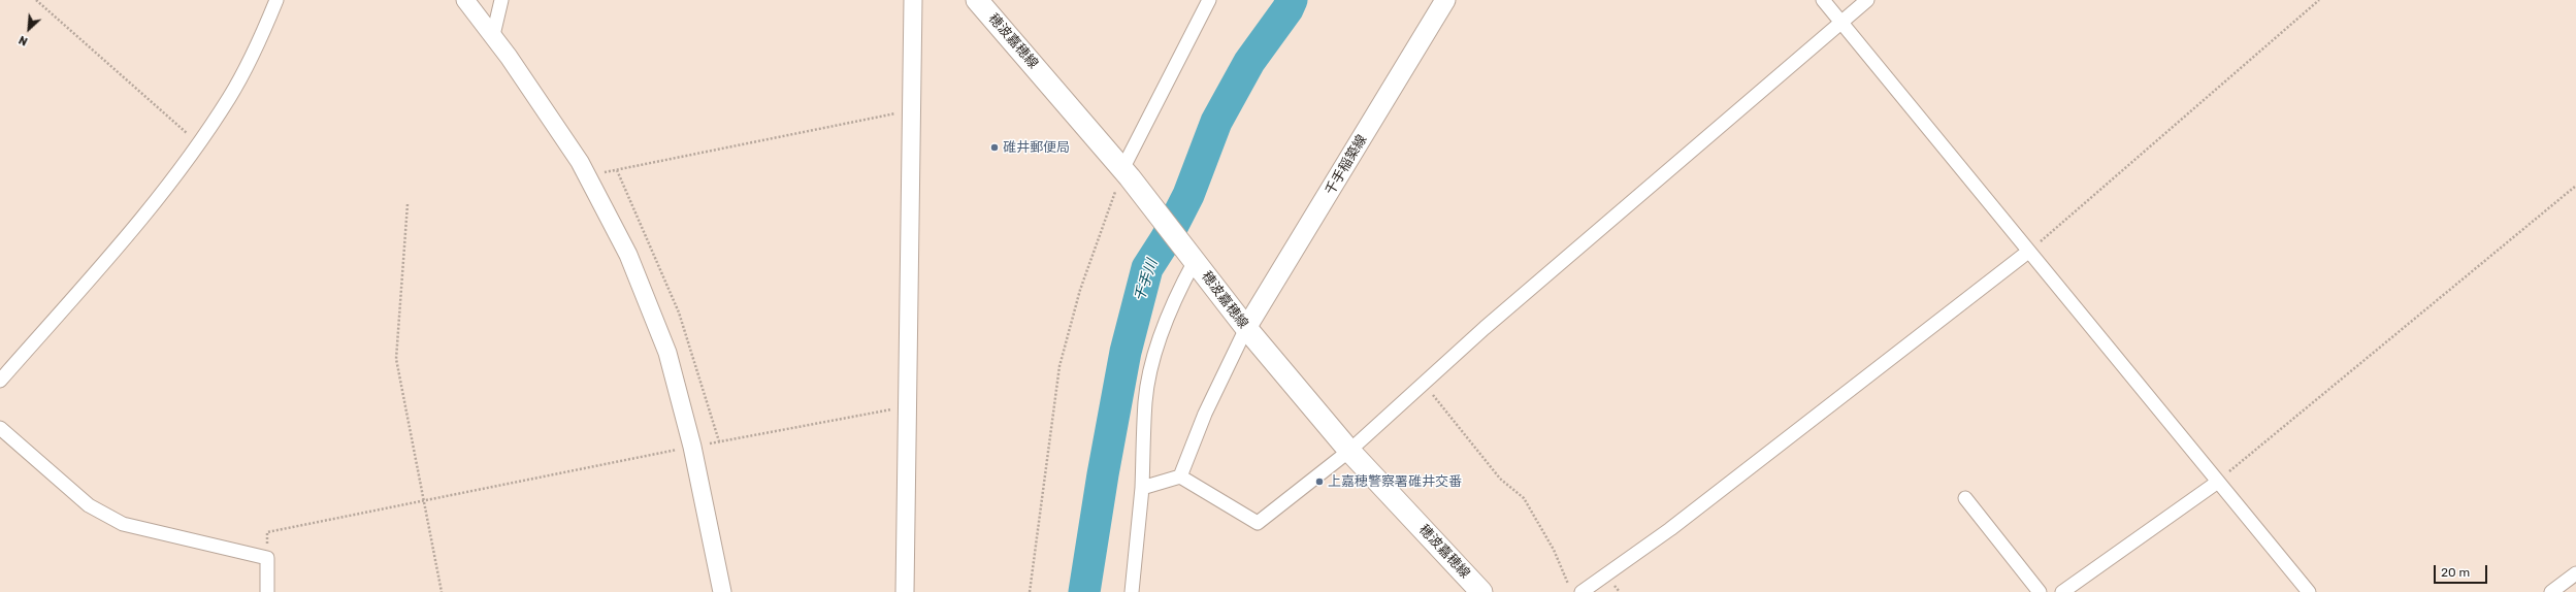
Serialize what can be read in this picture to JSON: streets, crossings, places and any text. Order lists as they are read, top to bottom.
{
  "streets": {
    "main road": ["穂波嘉穂線", "千手稲築線"]
  },
  "crossings": [
    ["穂波嘉穂線", "千手稲築線"]
  ],
  "water": ["千手川"],
  "places": ["碓井郵便局", "上嘉穂警察署碓井交番"],
  "scale_bar": "20 m",
  "north": "bottom left"
}
